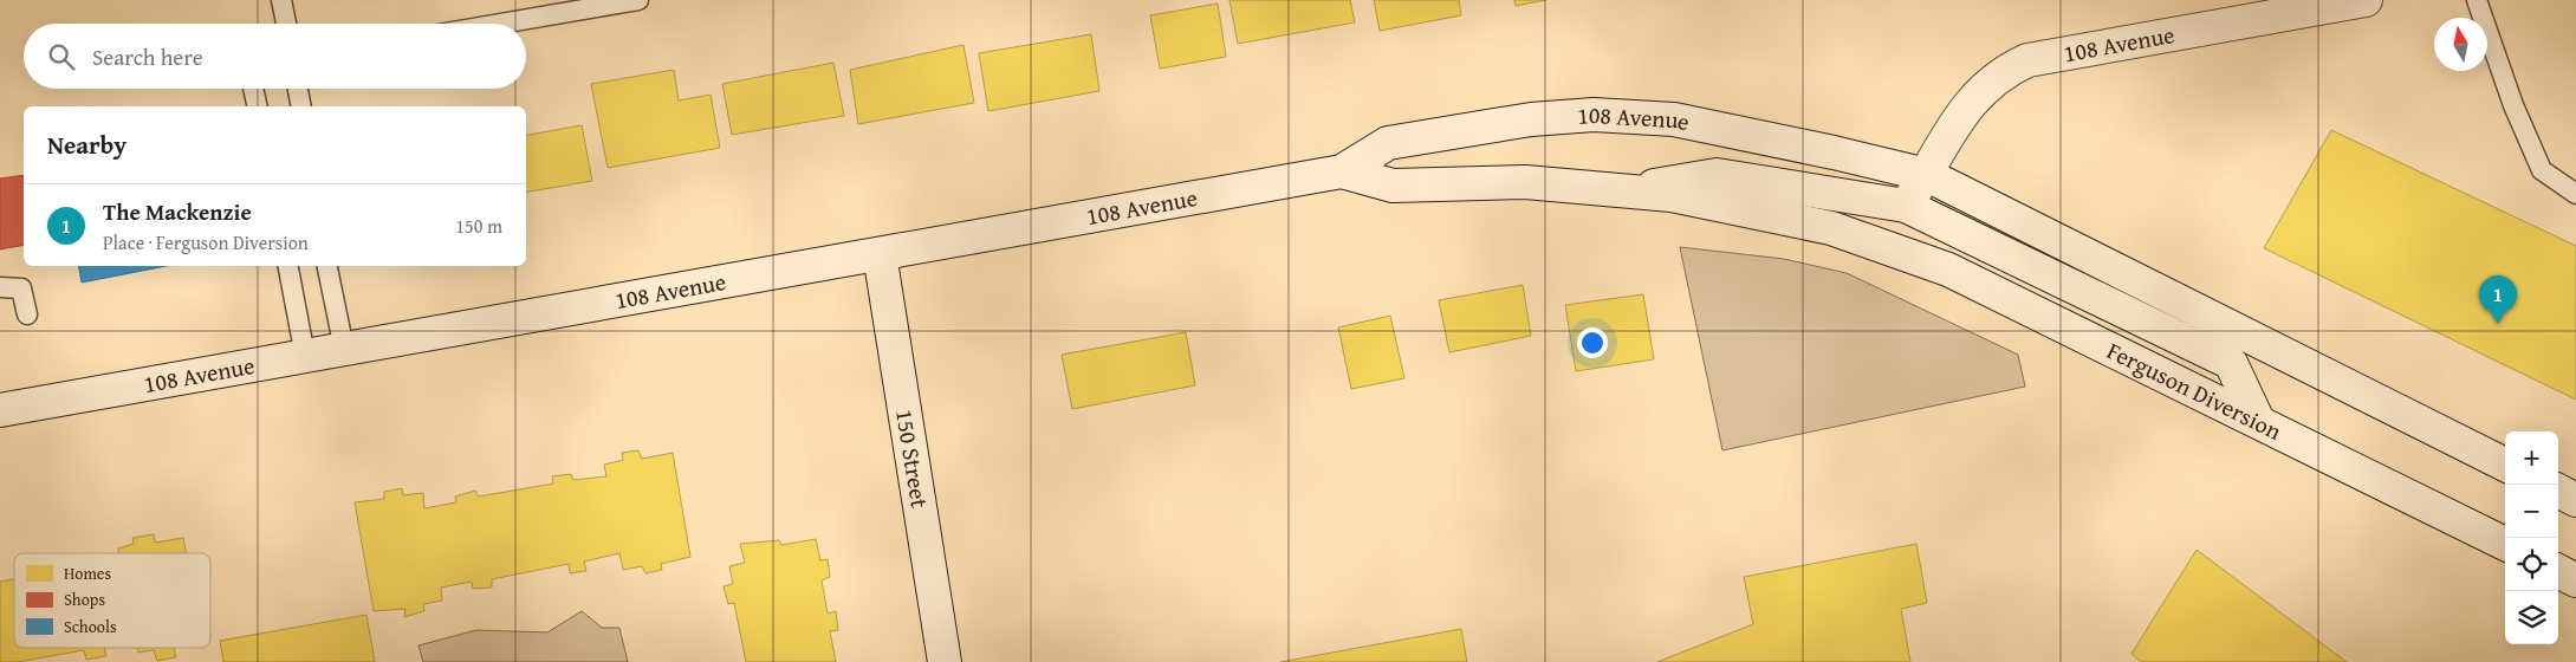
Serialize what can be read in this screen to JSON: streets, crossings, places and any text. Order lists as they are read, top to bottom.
{
  "streets": {
    "main road": ["108 Avenue", "Ferguson Diversion", "150 Street"]
  },
  "crossings": [
    ["108 Avenue", "Ferguson Diversion"],
    ["108 Avenue", "150 Street"]
  ],
  "legend": ["Homes", "Shops", "Schools"],
  "north": "top",
  "page": {
    "search": "Search here",
    "heading": "Nearby",
    "list": [
      {
        "mark": "1",
        "name": "The Mackenzie",
        "note": "Place · Ferguson Diversion",
        "value": "150 m"
      }
    ],
    "pins": "1",
    "map_buttons": ["+", "−"]
  }
}
